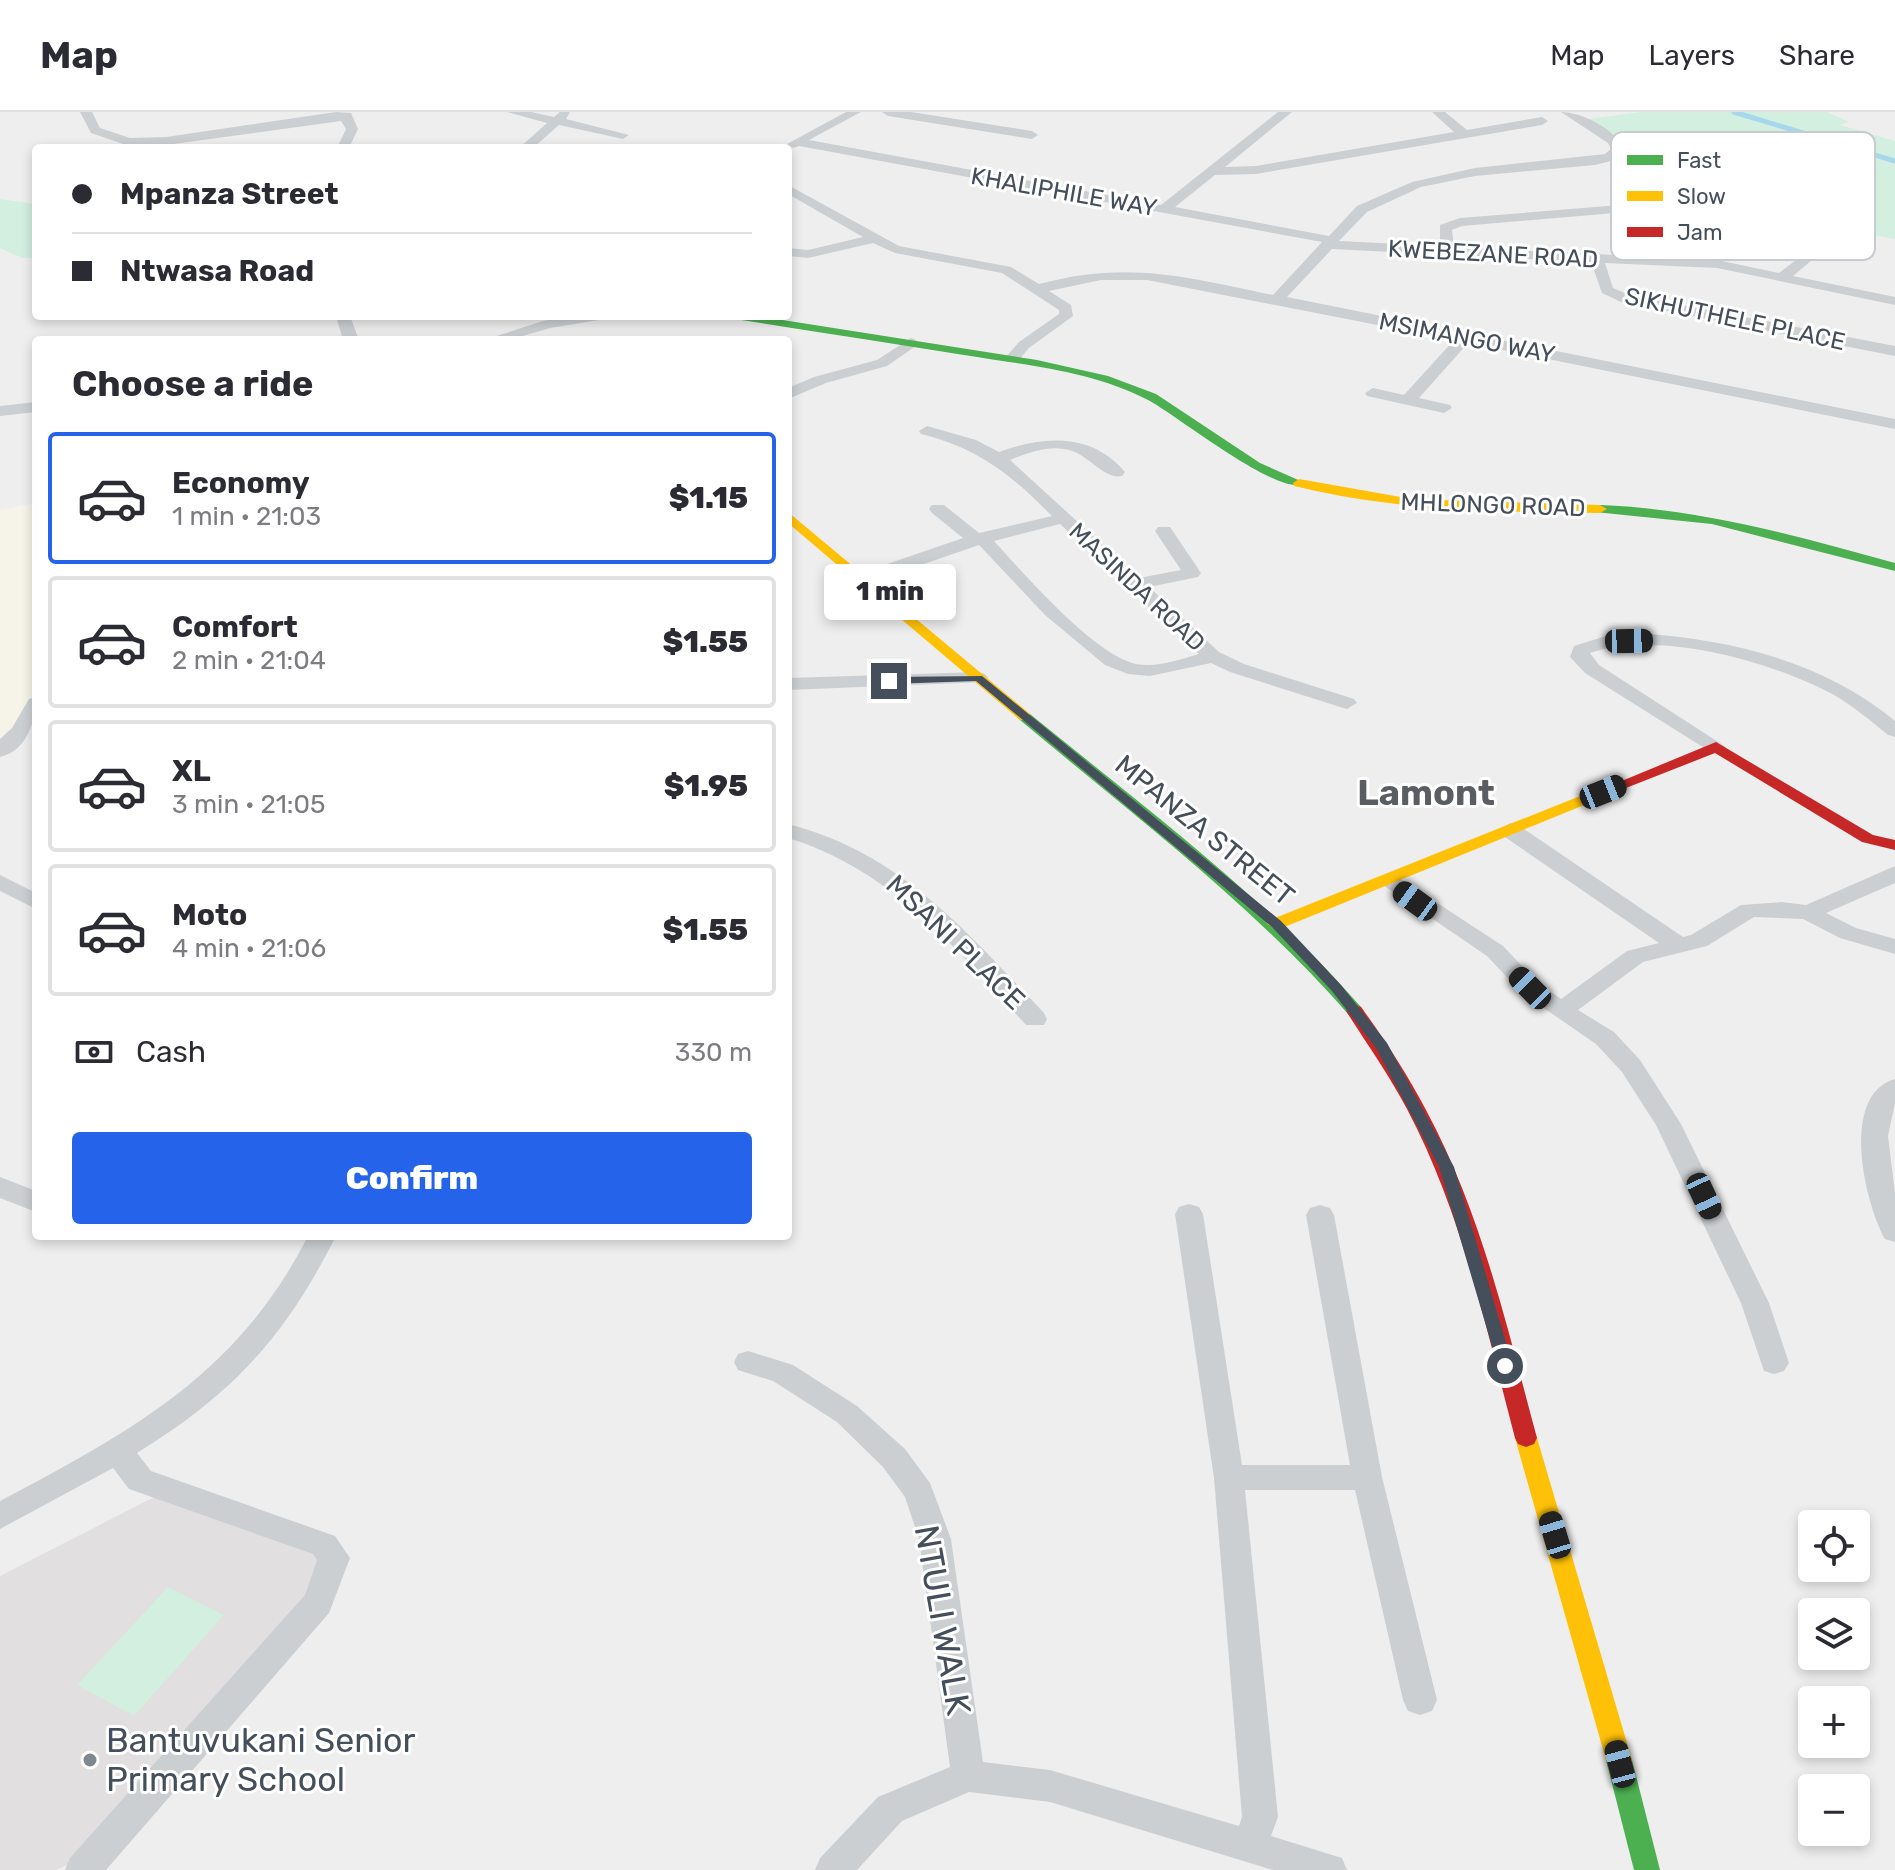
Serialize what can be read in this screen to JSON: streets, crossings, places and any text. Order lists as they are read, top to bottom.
{
  "streets": {
    "street": [
      "KHALIPHILE WAY",
      "KWEBEZANE ROAD",
      "SIKHUTHELE PLACE",
      "MSIMANGO WAY",
      "MHLONGO ROAD",
      "MASINDA ROAD",
      "MPANZA STREET",
      "MSANI PLACE",
      "NTULI WALK"
    ]
  },
  "crossings": [
    ["KHALIPHILE WAY", "KWEBEZANE ROAD"],
    ["KWEBEZANE ROAD", "SIKHUTHELE PLACE"]
  ],
  "districts": ["Lamont"],
  "places": ["Bantuvukani Senior Primary School"],
  "legend": ["Fast", "Slow", "Jam"],
  "page": {
    "header": "Map",
    "nav": ["Map", "Layers", "Share"],
    "banner": ["Mpanza Street", "Ntwasa Road"],
    "heading": "Choose a ride",
    "list": [
      {
        "name": "Economy",
        "note": "1 min · 21:03",
        "value": "$1.15"
      },
      {
        "name": "Comfort",
        "note": "2 min · 21:04",
        "value": "$1.55"
      },
      {
        "name": "XL",
        "note": "3 min · 21:05",
        "value": "$1.95"
      },
      {
        "name": "Moto",
        "note": "4 min · 21:06",
        "value": "$1.55"
      }
    ],
    "bubble": "1 min",
    "pay": ["Cash", "330 m"],
    "buttons": "Confirm",
    "map_buttons": ["+", "−"]
  }
}
